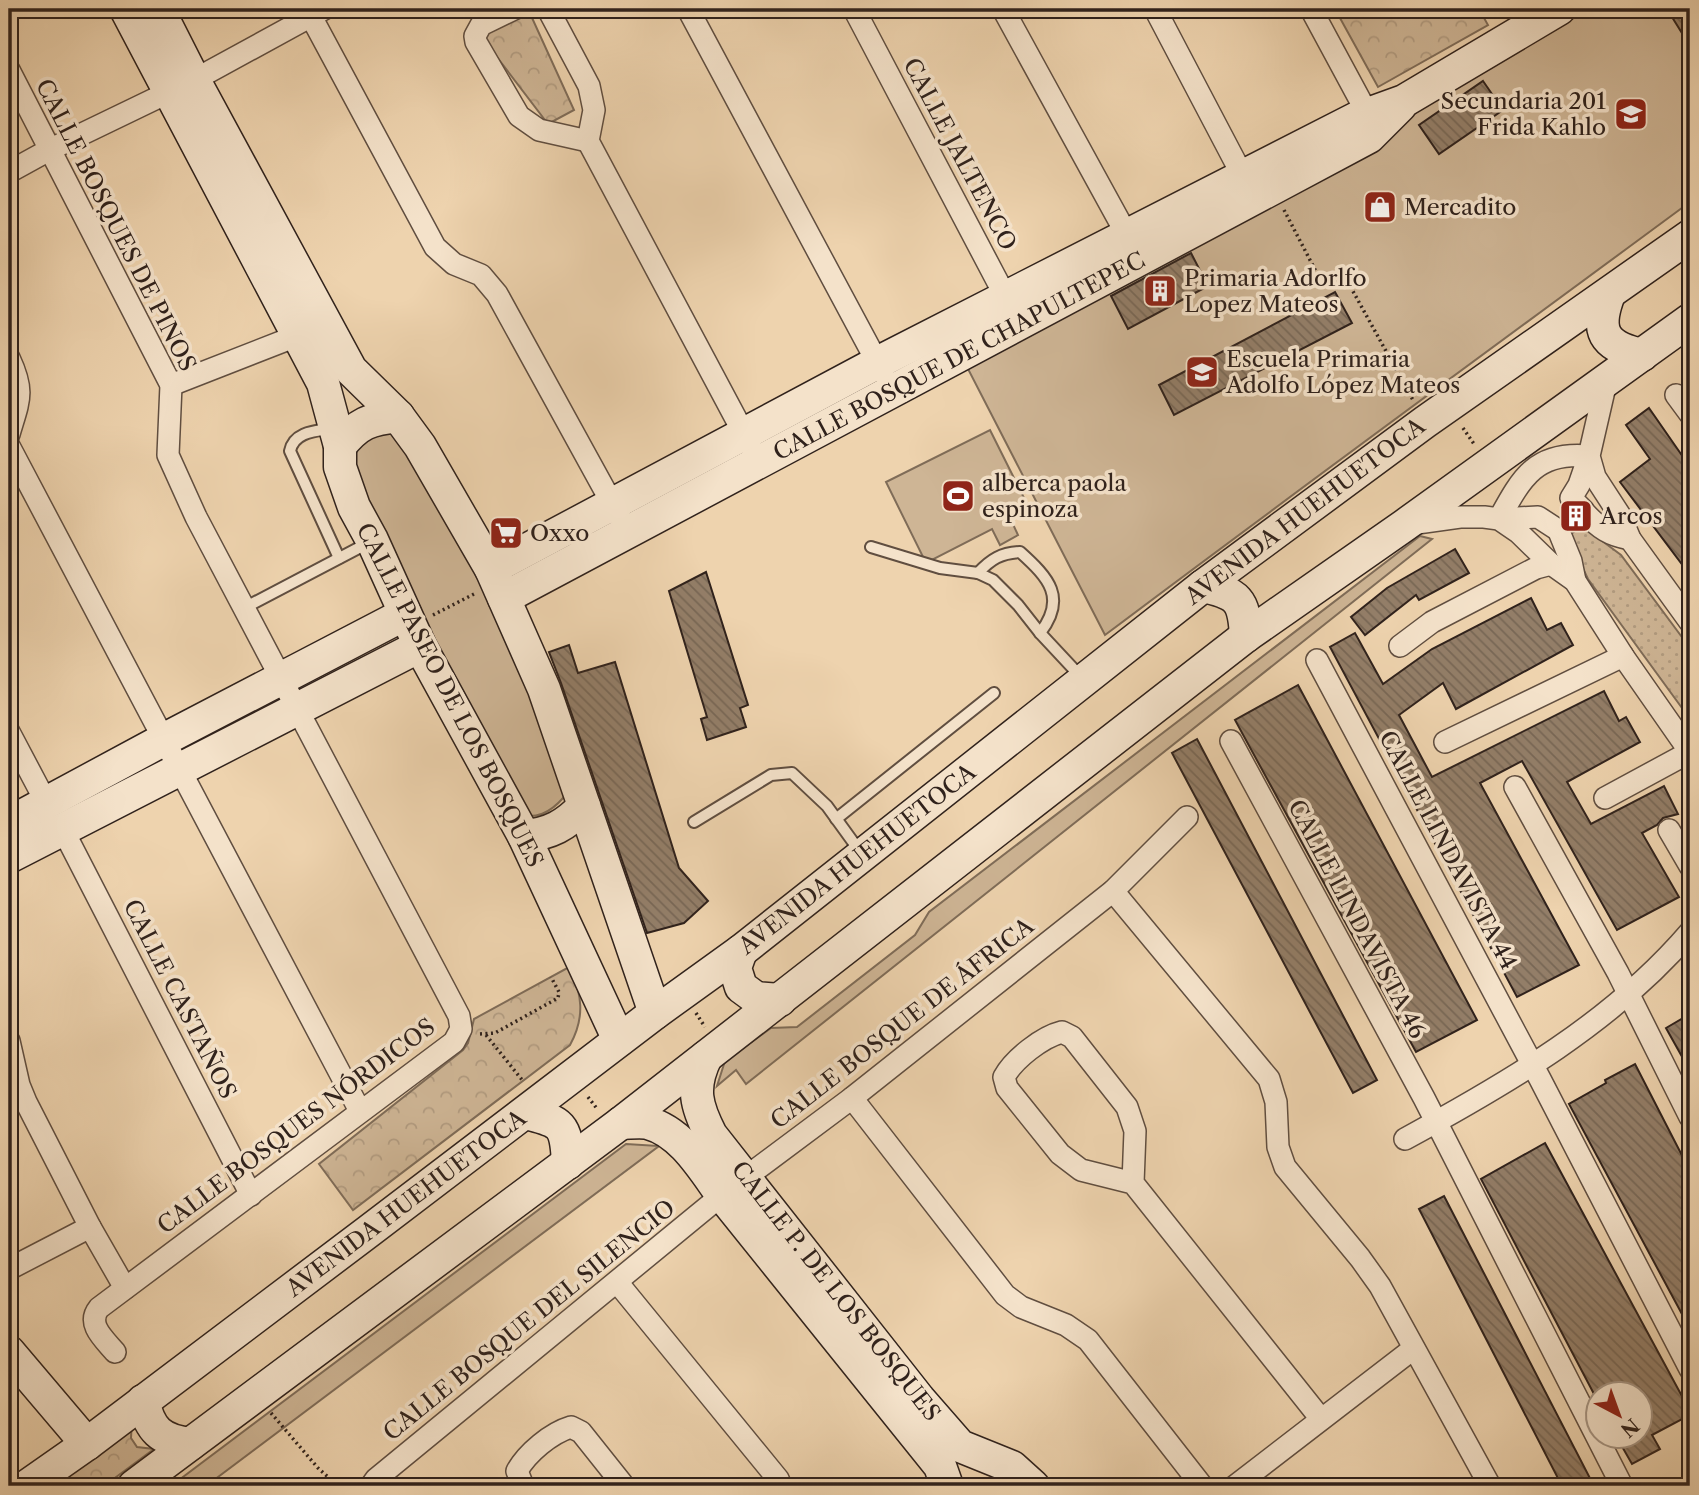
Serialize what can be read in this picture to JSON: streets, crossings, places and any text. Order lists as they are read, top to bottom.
{
  "streets": {
    "main road": [
      "CALLE BOSQUE DE CHAPULTEPEC",
      "AVENIDA HUEHUETOCA",
      "CALLE PASEO DE LOS BOSQUES",
      "CALLE P. DE LOS BOSQUES"
    ],
    "street": [
      "CALLE JALTENCO",
      "CALLE BOSQUES DE PINOS",
      "CALLE LINDAVISTA 44",
      "CALLE LINDAVISTA 46",
      "CALLE CASTAÑOS",
      "CALLE BOSQUE DE ÁFRICA",
      "CALLE BOSQUES NÓRDICOS",
      "CALLE BOSQUE DEL SILENCIO"
    ]
  },
  "crossings": [
    ["CALLE JALTENCO", "CALLE BOSQUE DE CHAPULTEPEC"],
    ["CALLE BOSQUES DE PINOS", "CALLE BOSQUES NÓRDICOS"],
    ["CALLE BOSQUE DE CHAPULTEPEC", "CALLE PASEO DE LOS BOSQUES"],
    ["AVENIDA HUEHUETOCA", "CALLE PASEO DE LOS BOSQUES"],
    ["CALLE CASTAÑOS", "CALLE BOSQUES NÓRDICOS"],
    ["CALLE BOSQUE DE ÁFRICA", "CALLE P. DE LOS BOSQUES"],
    ["CALLE BOSQUE DE ÁFRICA", "CALLE BOSQUE DEL SILENCIO"],
    ["CALLE P. DE LOS BOSQUES", "CALLE BOSQUE DEL SILENCIO"]
  ],
  "places": {
    "school or university": ["Secundaria 201 Frida Kahlo", "Escuela Primaria Adolfo López Mateos"],
    "shop": ["Mercadito"],
    "building": ["Primaria Adorlfo Lopez Mateos", "Arcos"],
    "sports": ["alberca paola espinoza"],
    "supermarket": ["Oxxo"]
  },
  "north": "bottom right"
}
